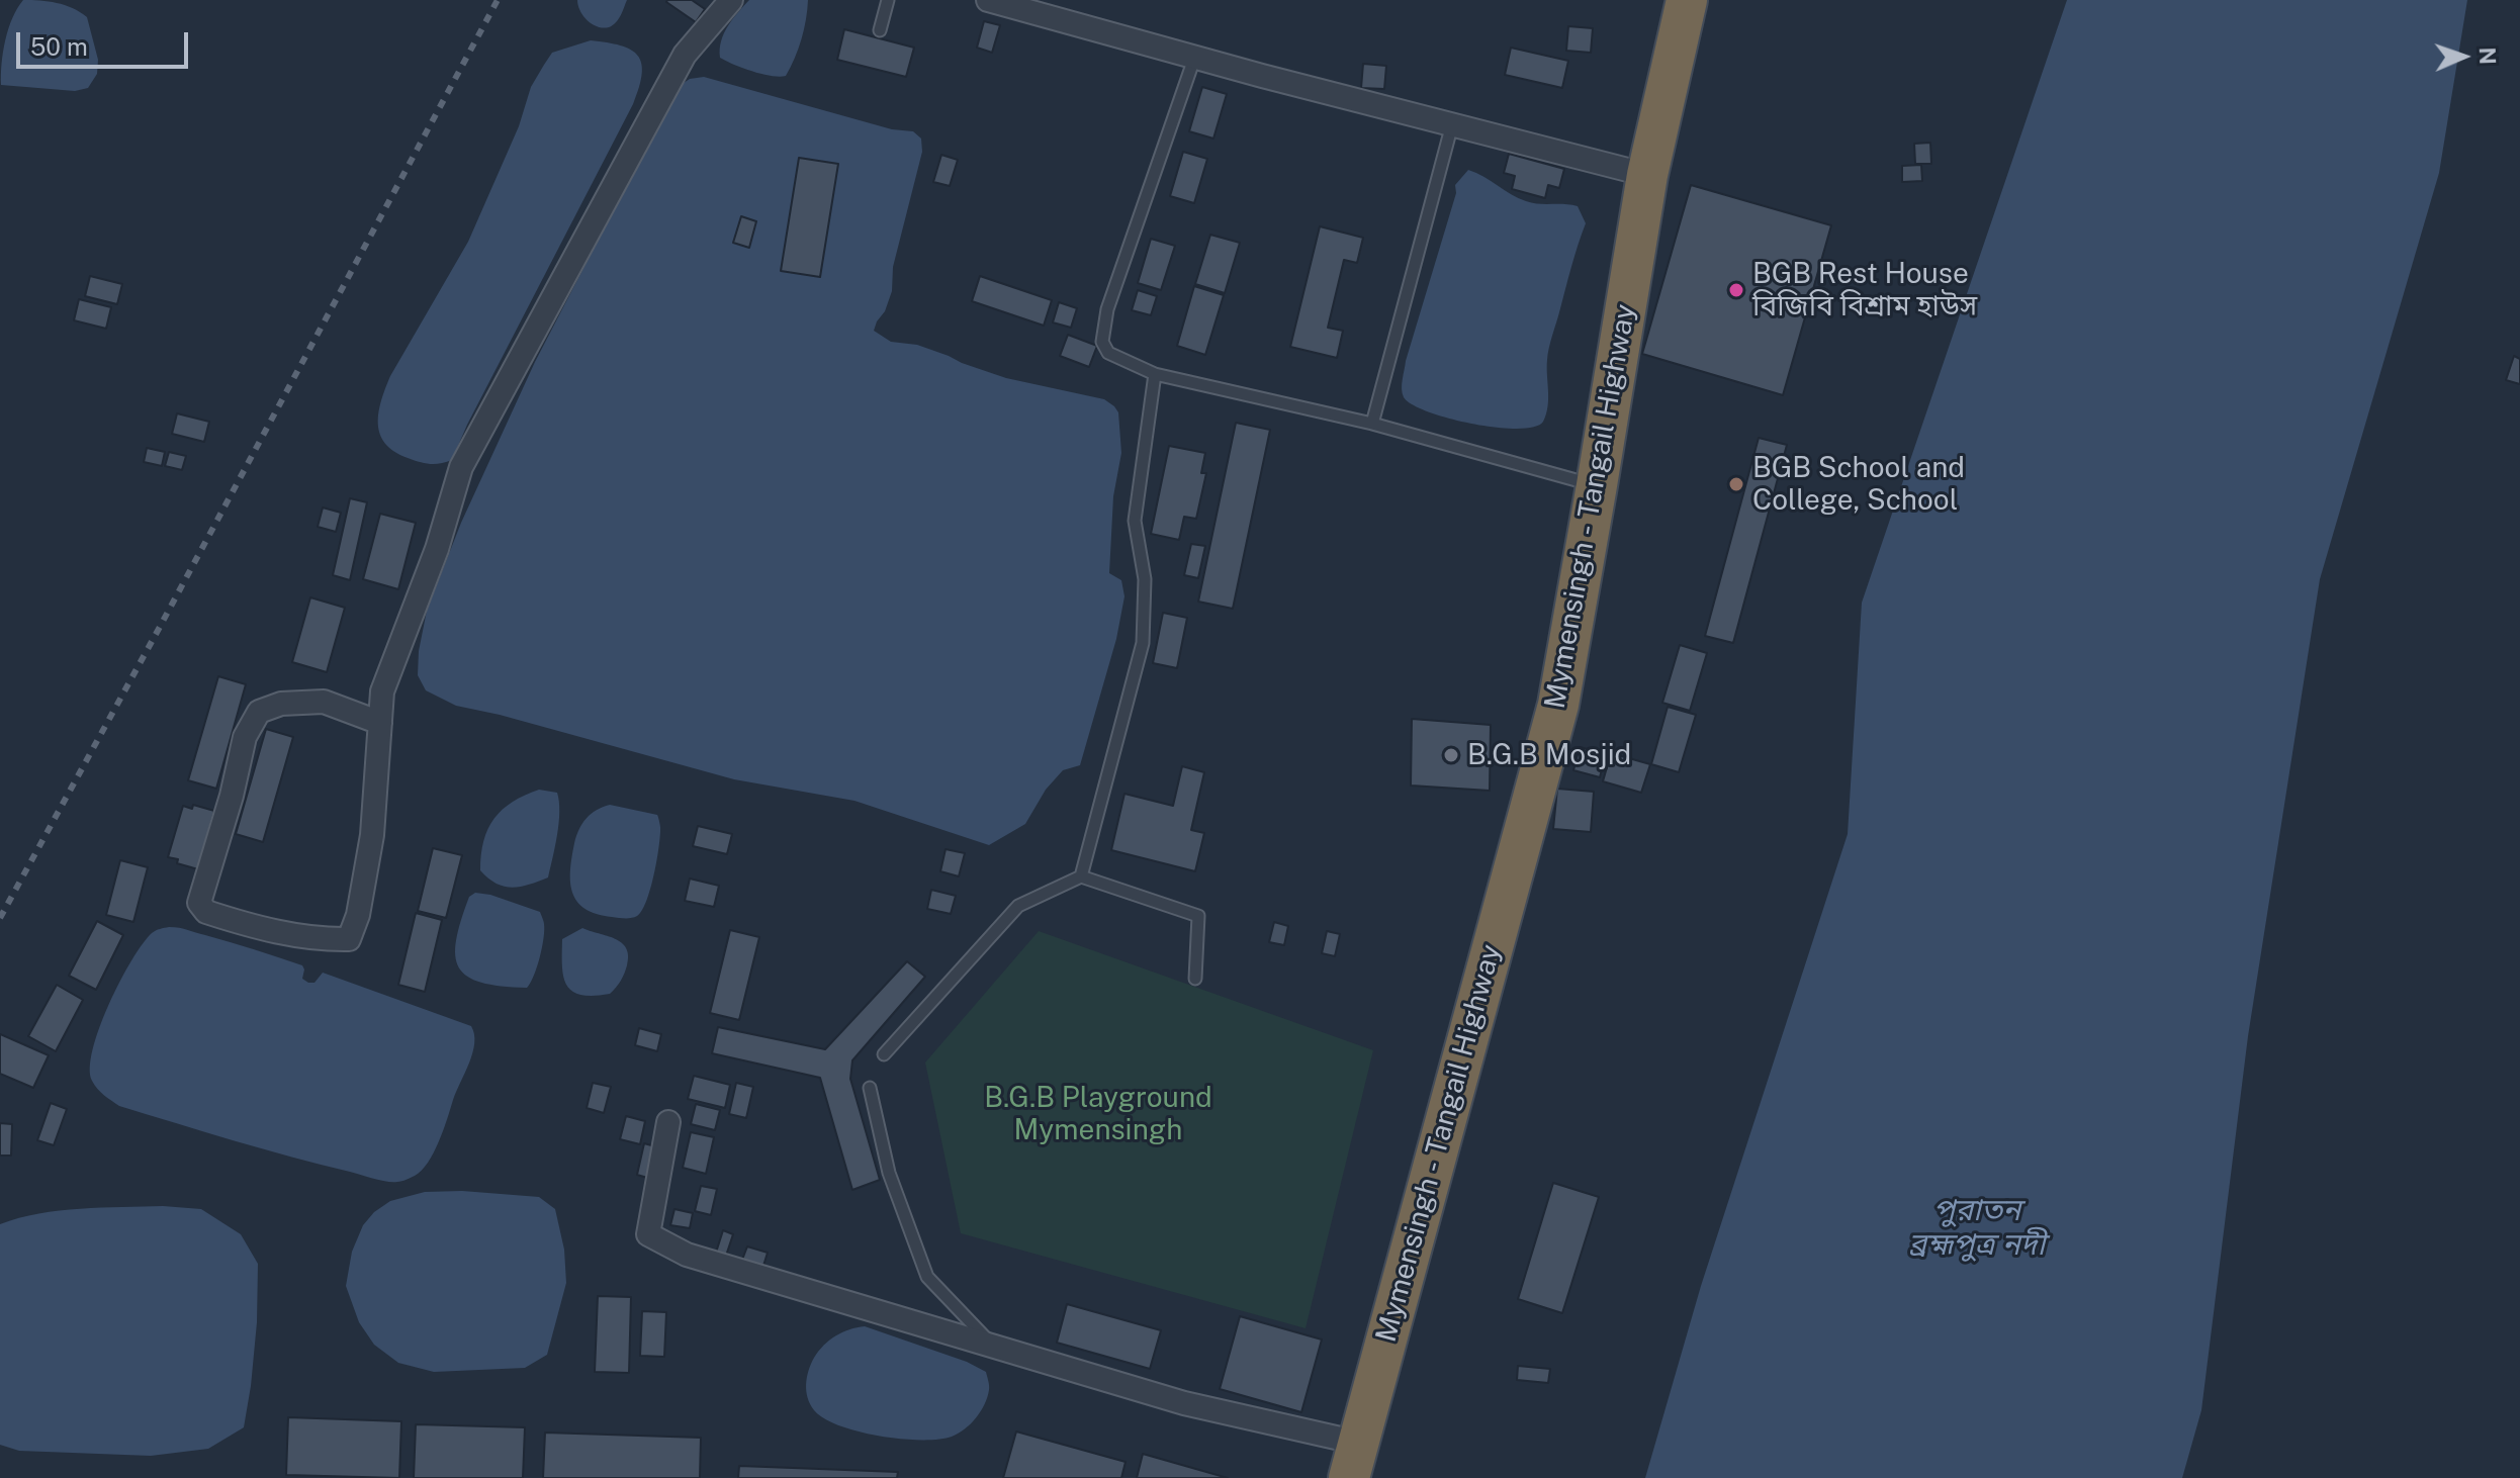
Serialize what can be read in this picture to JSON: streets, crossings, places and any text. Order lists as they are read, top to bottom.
{
  "streets": {
    "highway": ["Mymensingh - Tangail Highway"]
  },
  "water": ["পুরাতন ব্রহ্মপুত্র নদী"],
  "parks": ["B.G.B Playground Mymensingh"],
  "places": ["BGB Rest House বিজিবি বিশ্রাম হাউস", "BGB School and College, School", "B.G.B Mosjid"],
  "scale_bar": "50 m",
  "north": "right"
}
